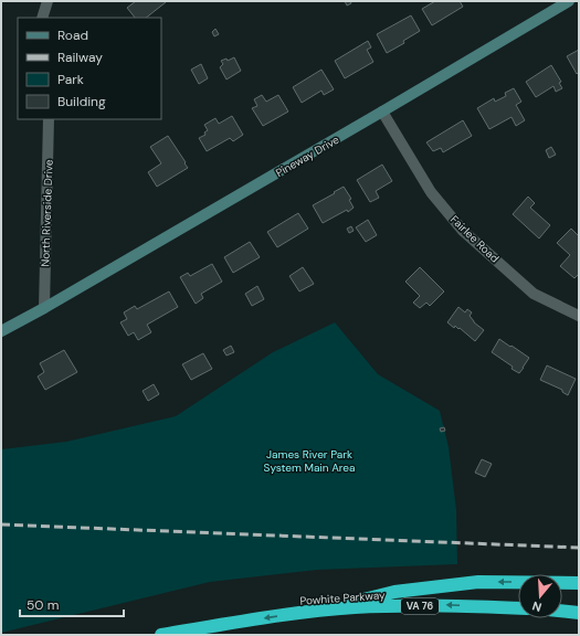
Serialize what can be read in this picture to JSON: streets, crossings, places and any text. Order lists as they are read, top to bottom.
{
  "streets": {
    "highway": ["Powhite Parkway", "VA 76"],
    "street": ["Pineway Drive", "North Riverside Drive", "Fairlee Road"]
  },
  "crossings": [
    ["Pineway Drive", "North Riverside Drive"],
    ["Pineway Drive", "Fairlee Road"]
  ],
  "parks": ["James River Park System Main Area"],
  "legend": [
    "Road",
    "Railway",
    "Park",
    "Building"
  ],
  "scale_bar": "50 m",
  "north": "bottom"
}
